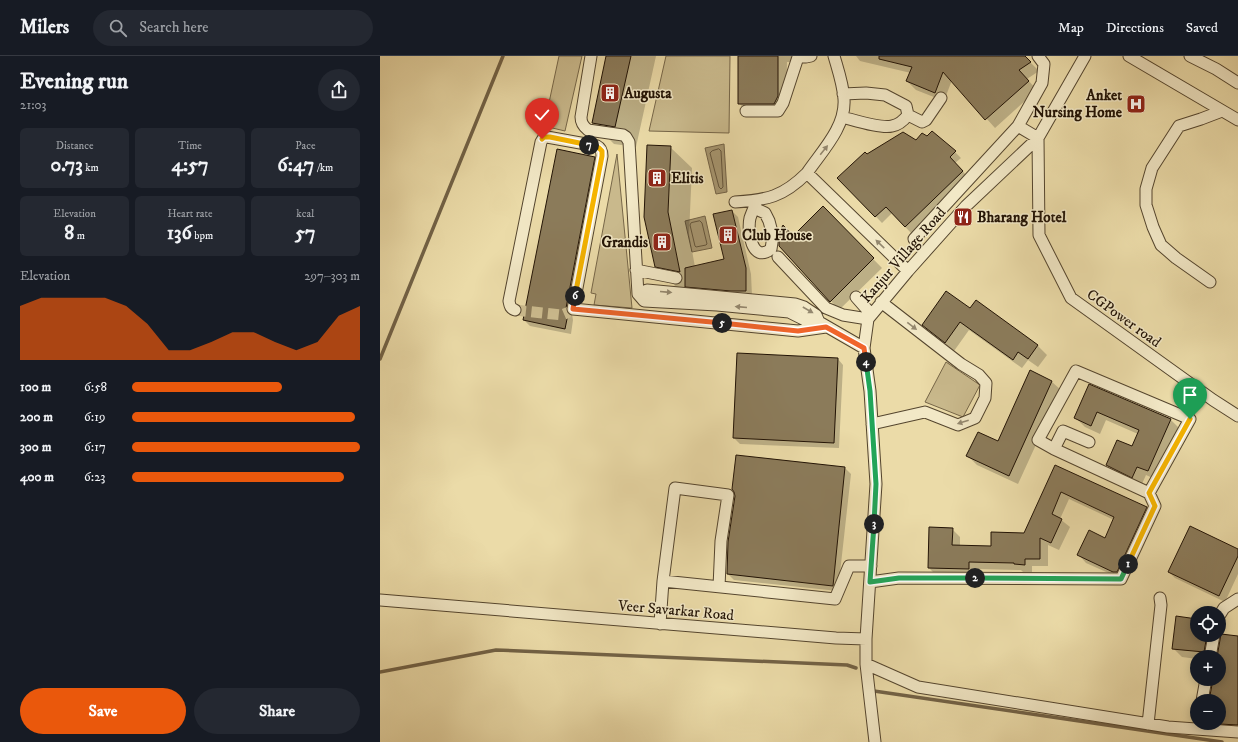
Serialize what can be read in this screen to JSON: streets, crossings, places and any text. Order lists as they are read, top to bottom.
{
  "streets": {
    "street": ["Kanjur Village Road", "CGPower road", "Veer Savarkar Road"]
  },
  "crossings": [
    ["Kanjur Village Road", "CGPower road"],
    ["Kanjur Village Road", "Veer Savarkar Road"]
  ],
  "places": {
    "building": [
      "Augusta",
      "Elitis",
      "Club House",
      "Grandis"
    ],
    "hospital": ["Anket Nursing Home"],
    "restaurant": ["Bharang Hotel"]
  },
  "page": {
    "header": "Milers",
    "search": "Search here",
    "nav": ["Map", "Directions", "Saved"],
    "heading": ["Evening run", "21:03"],
    "stats": [
      ["Distance", "0.73 km"],
      ["Time", "4:57"],
      ["Pace", "6:47 /km"],
      ["Elevation", "8 m"],
      ["Heart rate", "136 bpm"],
      ["kcal", "57"]
    ],
    "pins": [
      "7",
      "6",
      "5",
      "4",
      "3",
      "1",
      "2"
    ],
    "chart": ["Elevation", "297–303 m"],
    "list": [
      {
        "name": "100 m",
        "note": "6:58"
      },
      {
        "name": "200 m",
        "note": "6:19"
      },
      {
        "name": "300 m",
        "note": "6:17"
      },
      {
        "name": "400 m",
        "note": "6:23"
      }
    ],
    "map_buttons": ["+", "−"],
    "buttons": ["Save", "Share"]
  }
}
